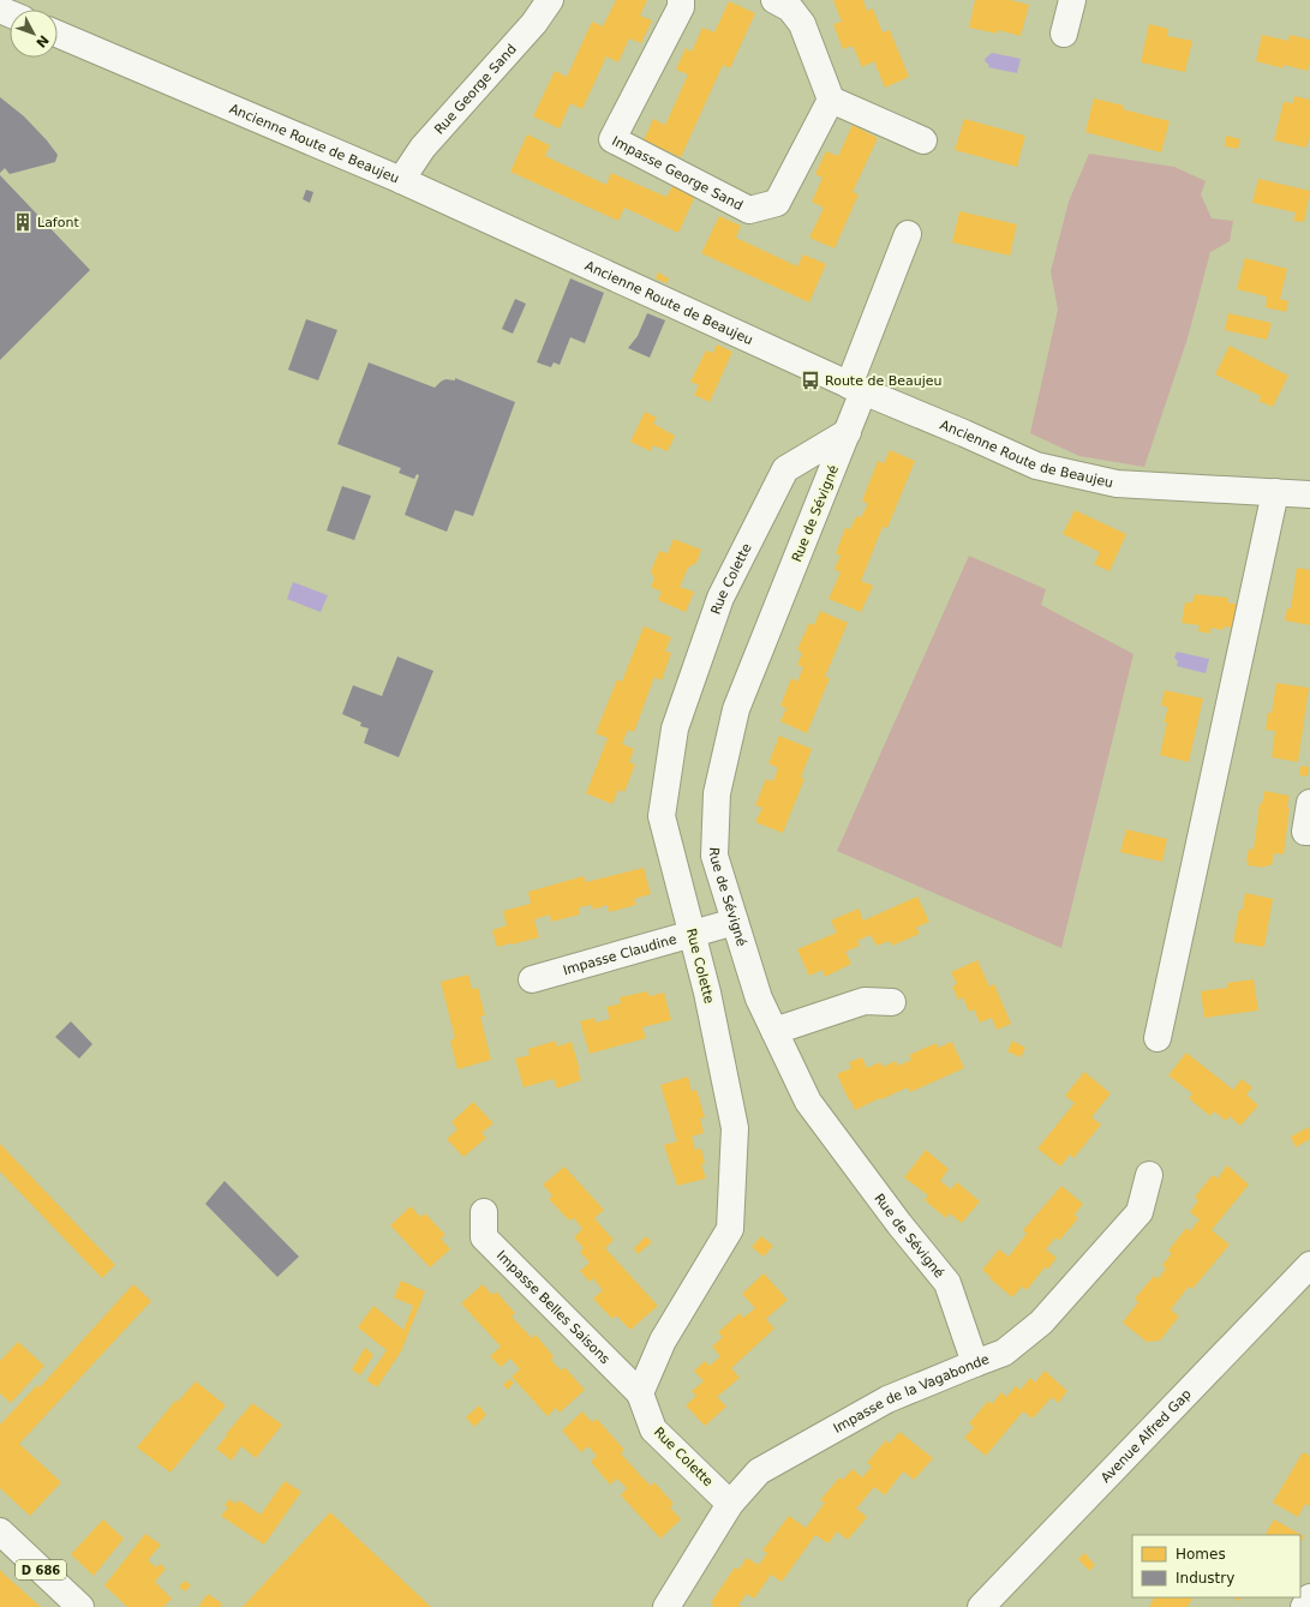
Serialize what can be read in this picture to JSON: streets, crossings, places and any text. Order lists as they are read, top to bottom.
{
  "streets": {
    "street": [
      "Rue George Sand",
      "Ancienne Route de Beaujeu",
      "Impasse George Sand",
      "Rue de Sévigné",
      "Rue Colette",
      "Impasse Claudine",
      "Impasse Belles Saisons",
      "Impasse de la Vagabonde",
      "Avenue Alfred Gap",
      "D 686"
    ]
  },
  "crossings": [
    ["Rue George Sand", "Ancienne Route de Beaujeu"],
    ["Ancienne Route de Beaujeu", "Rue de Sévigné"],
    ["Rue de Sévigné", "Rue Colette"],
    ["Rue de Sévigné", "Impasse Claudine"],
    ["Rue de Sévigné", "Impasse de la Vagabonde"],
    ["Rue Colette", "Impasse Claudine"],
    ["Rue Colette", "Impasse Belles Saisons"],
    ["Rue Colette", "Impasse de la Vagabonde"]
  ],
  "places": {
    "building": ["Lafont"],
    "bus stop": ["Route de Beaujeu"]
  },
  "legend": ["Homes", "Industry"],
  "north": "bottom right"
}
